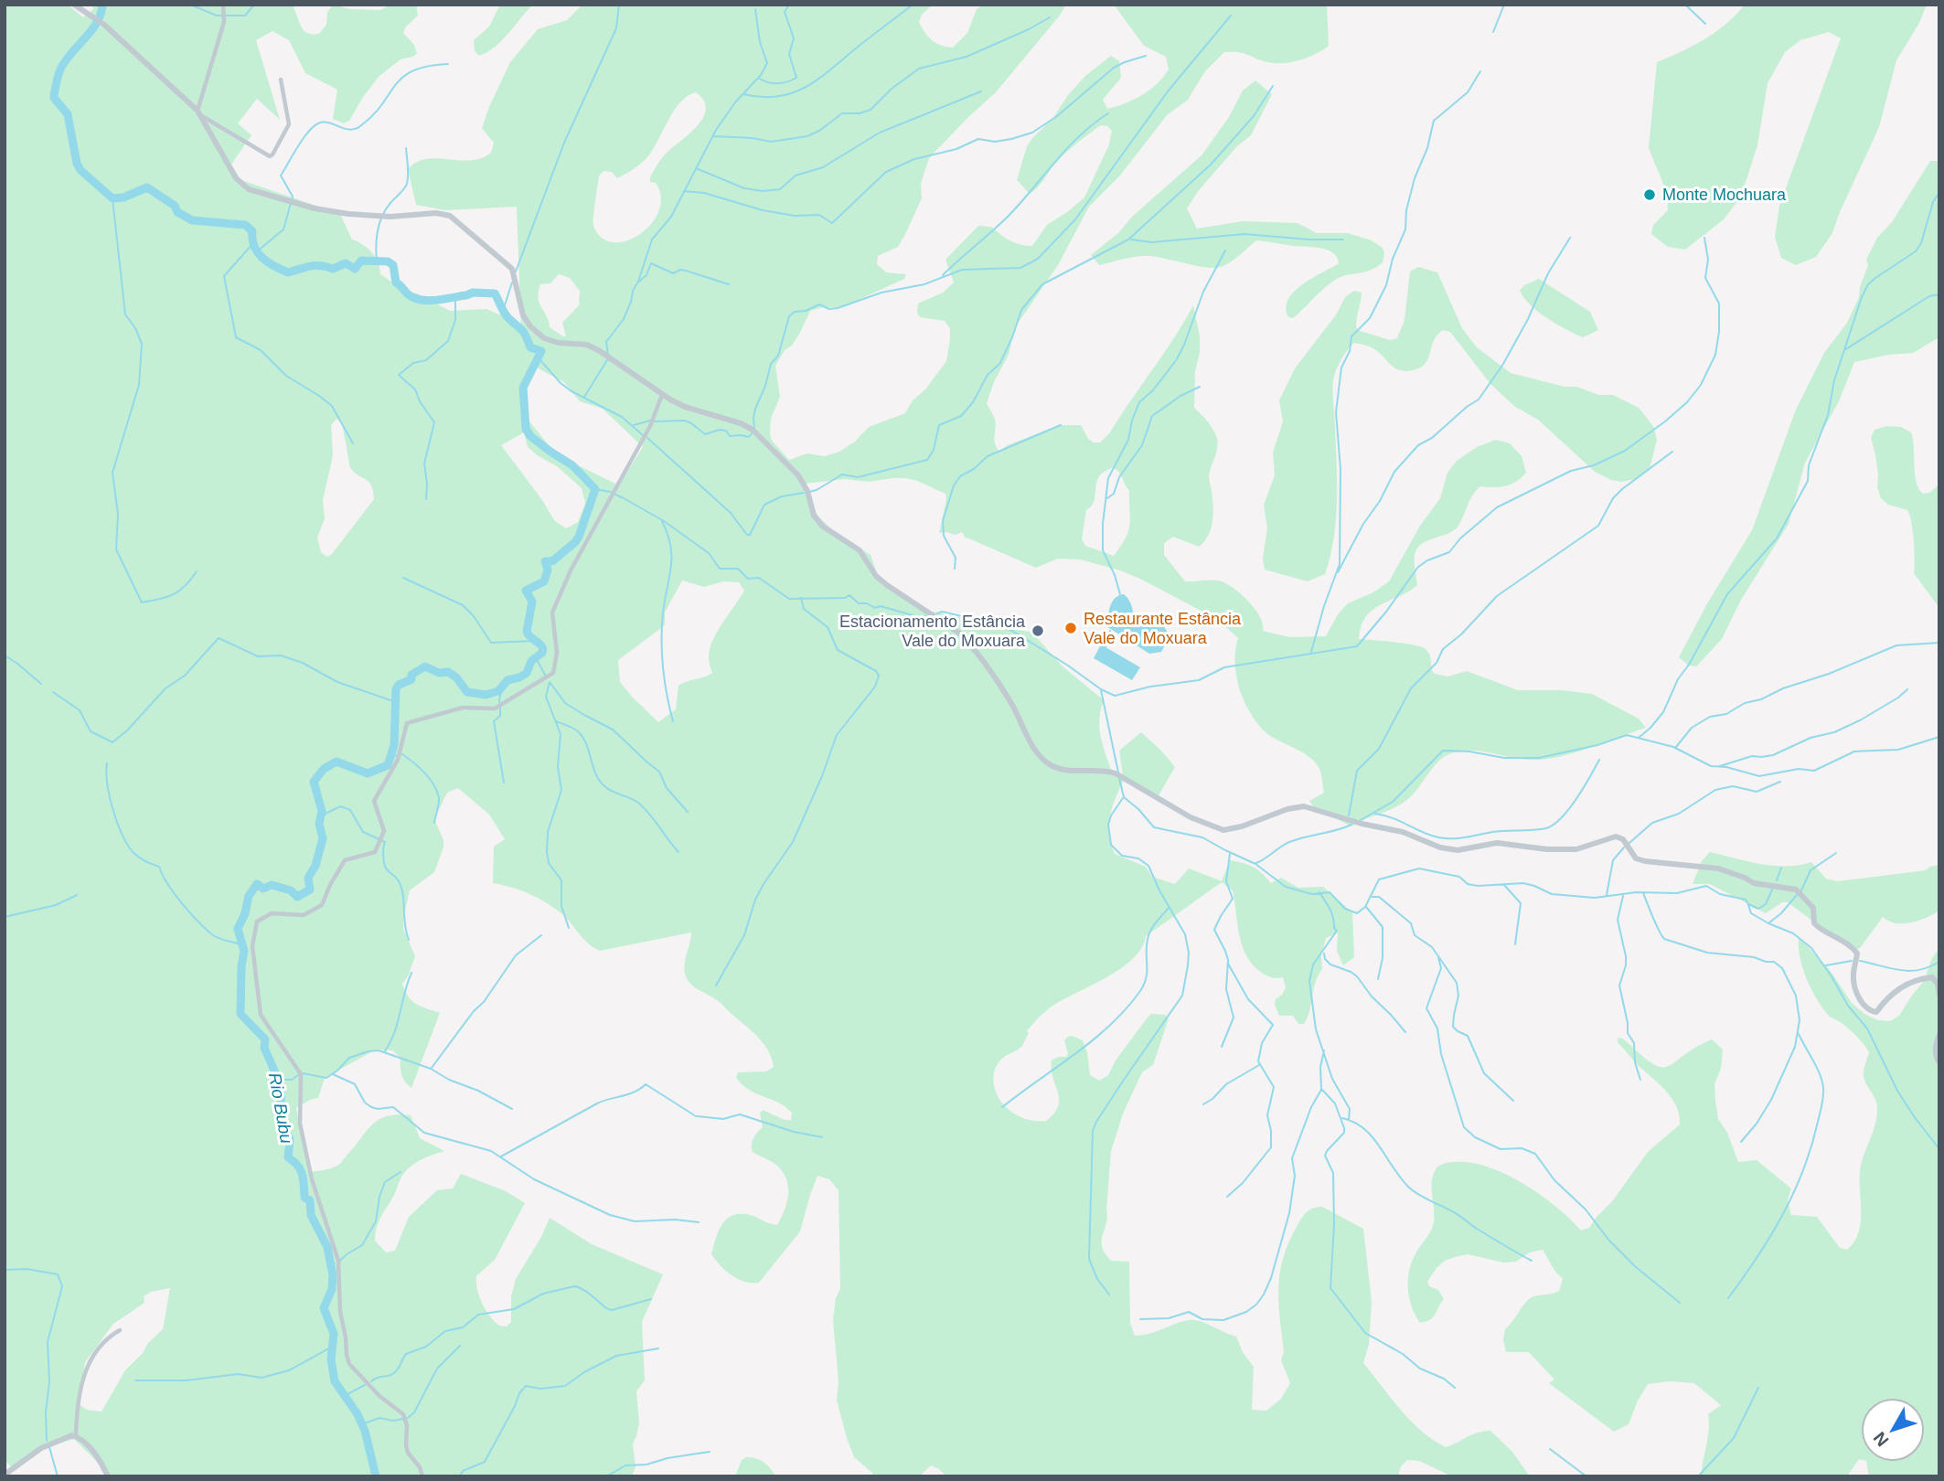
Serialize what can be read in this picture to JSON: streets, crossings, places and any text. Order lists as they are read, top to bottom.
{
  "water": ["Rio Bubu"],
  "places": ["Monte Mochuara", "Restaurante Estância Vale do Moxuara", "Estacionamento Estância Vale do Moxuara"],
  "north": "bottom left"
}
